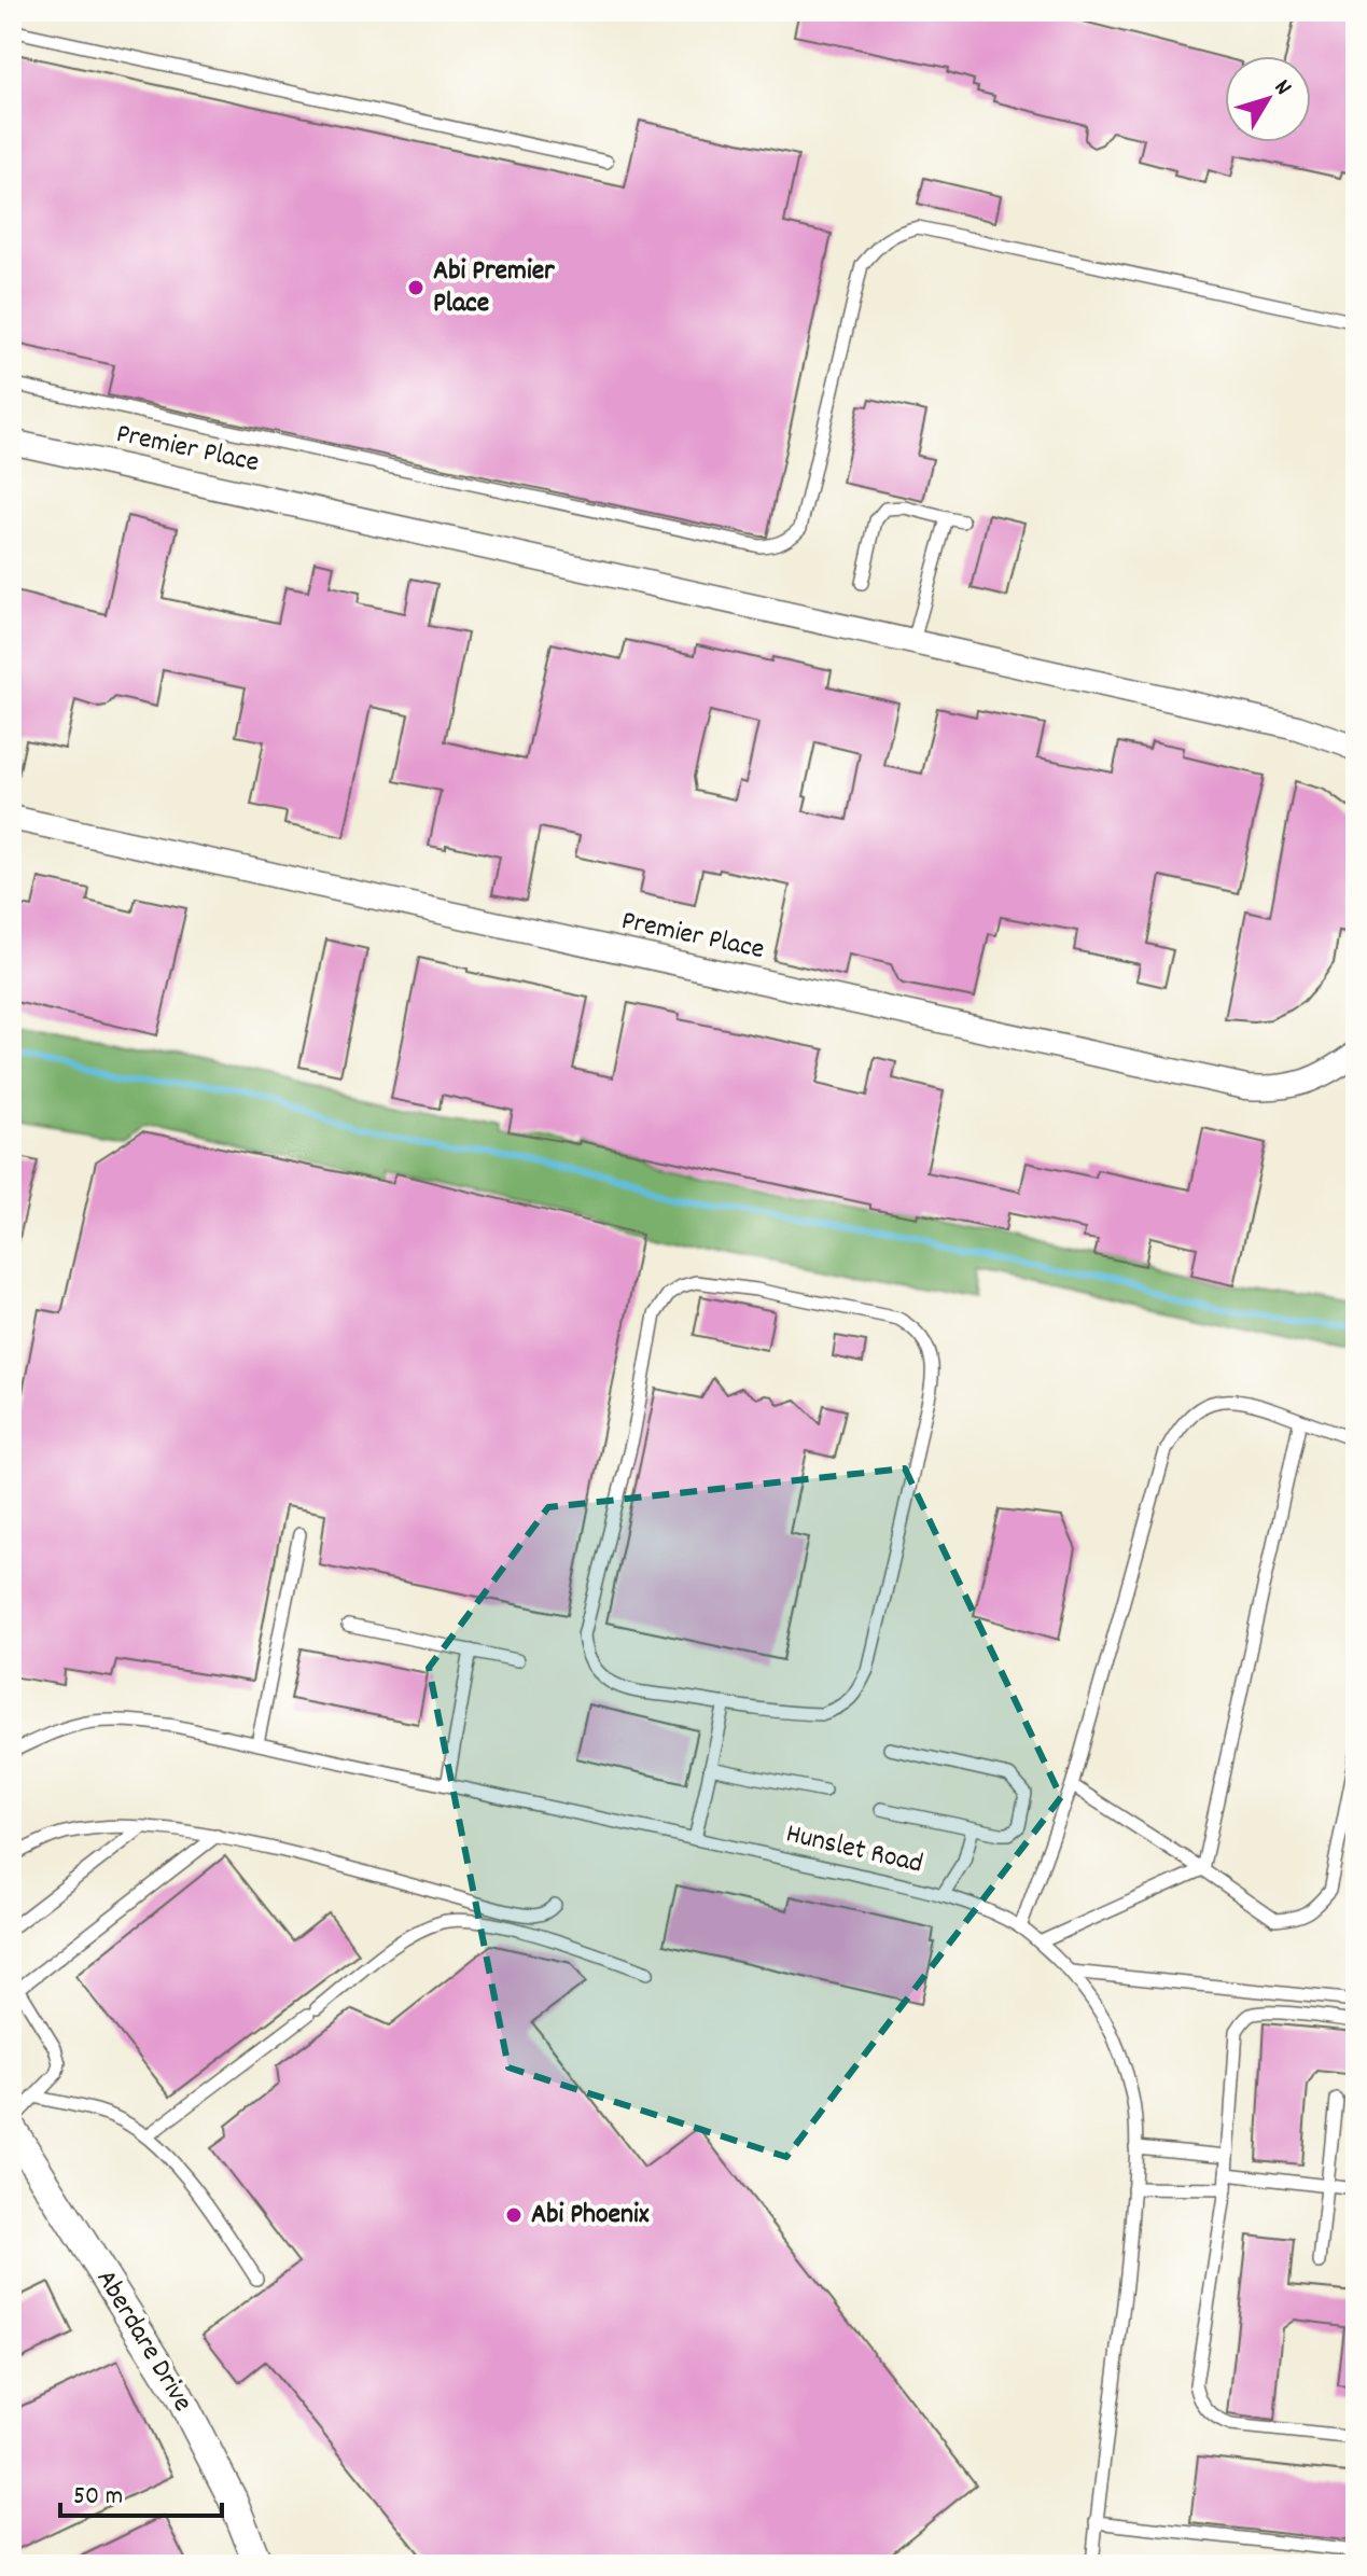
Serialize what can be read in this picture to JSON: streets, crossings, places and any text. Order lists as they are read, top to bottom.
{
  "streets": {
    "street": ["Premier Place", "Aberdare Drive"],
    "lane": ["Hunslet Road"]
  },
  "places": ["Abi Premier Place", "Abi Phoenix"],
  "scale_bar": "50 m",
  "north": "top right"
}
